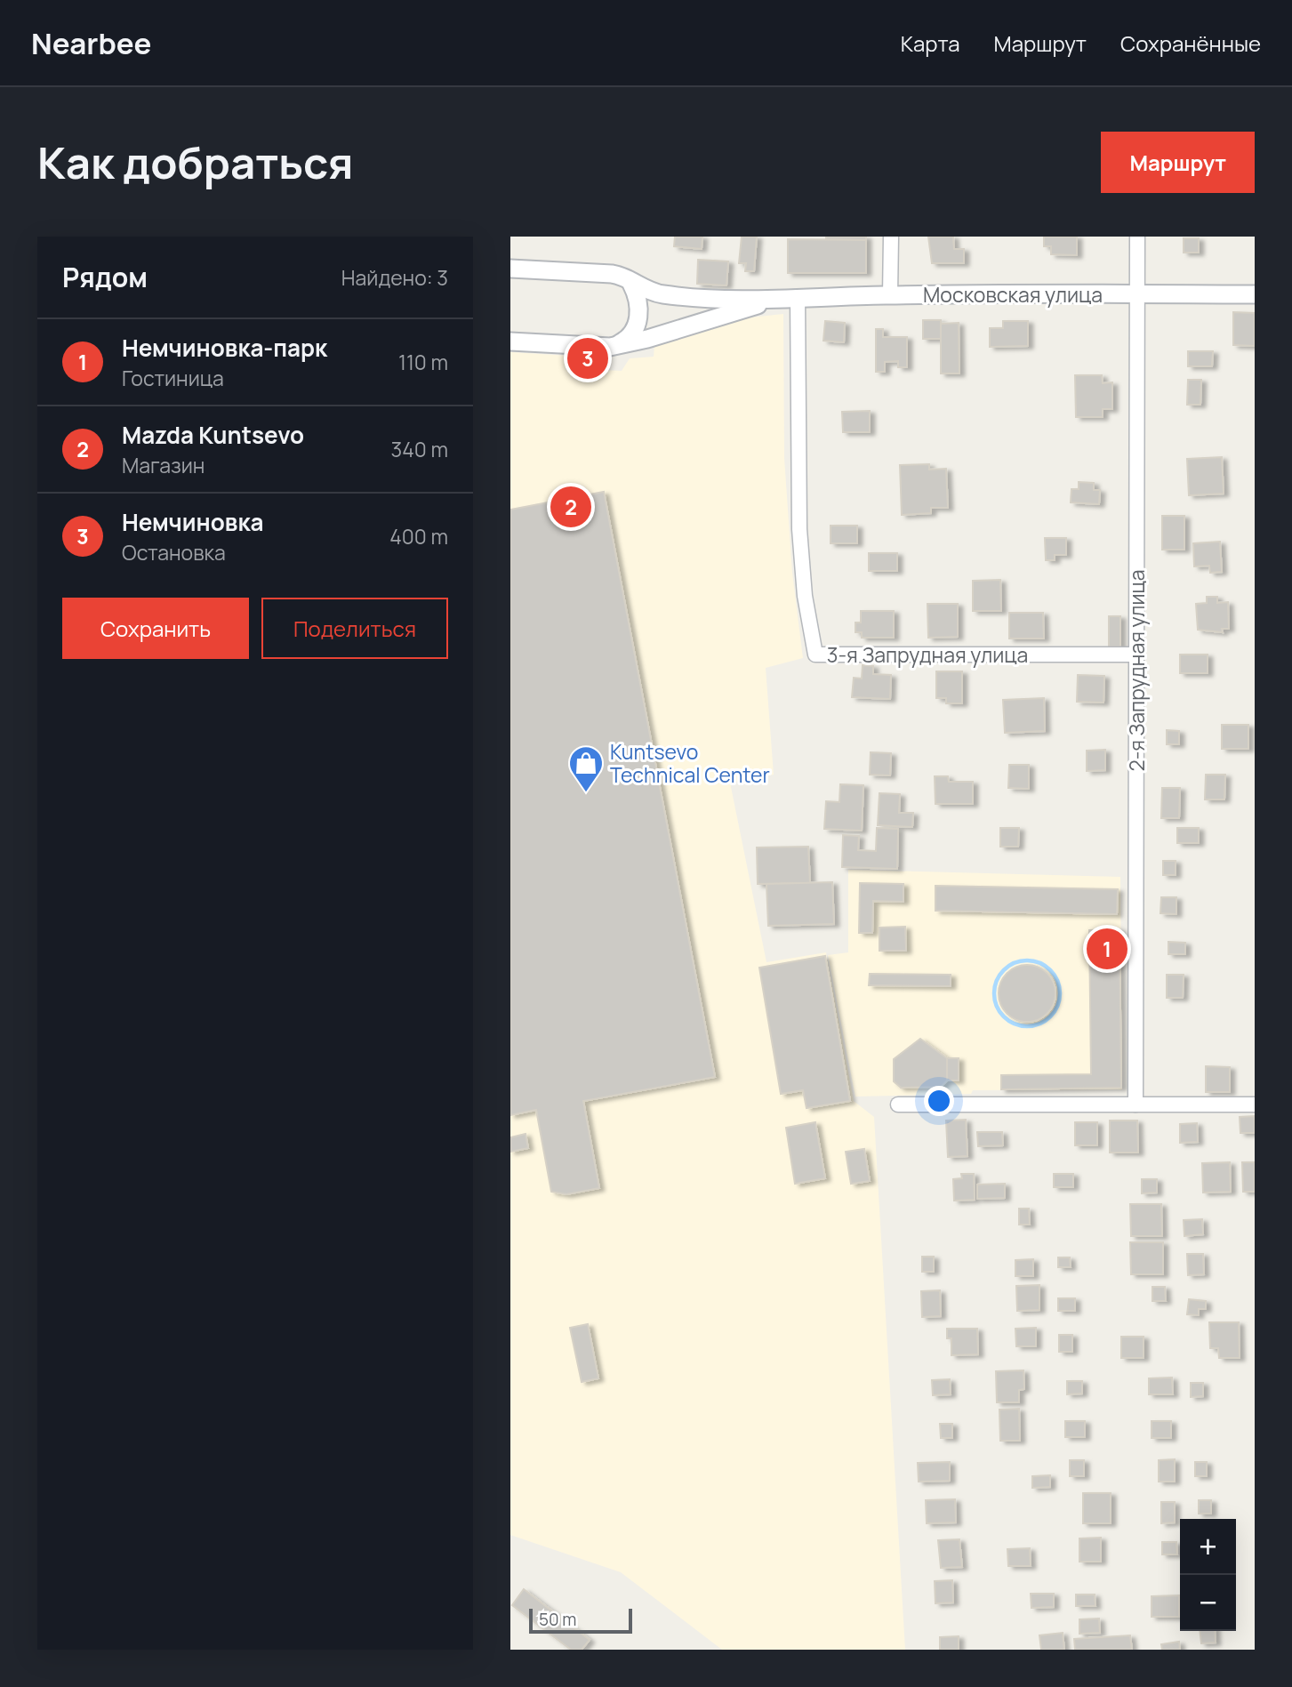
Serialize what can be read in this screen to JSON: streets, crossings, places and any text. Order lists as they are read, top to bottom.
{
  "streets": {
    "street": ["Московская улица", "3-я Запрудная улица", "2-я Запрудная улица"]
  },
  "crossings": [
    ["Московская улица", "3-я Запрудная улица"],
    ["Московская улица", "2-я Запрудная улица"],
    ["3-я Запрудная улица", "2-я Запрудная улица"]
  ],
  "places": {
    "shop": ["Kuntsevo Technical Center"]
  },
  "scale_bar": "50 m",
  "page": {
    "header": "Nearbee",
    "nav": ["Карта", "Маршрут", "Сохранённые"],
    "buttons": [
      "Маршрут",
      ["Сохранить", "Поделиться"]
    ],
    "title": "Как добраться",
    "heading": ["Рядом", "Найдено: 3"],
    "list": [
      {
        "mark": "1",
        "name": "Немчиновка-парк",
        "note": "Гостиница",
        "value": "110 m"
      },
      {
        "mark": "2",
        "name": "Mazda Kuntsevo",
        "note": "Магазин",
        "value": "340 m"
      },
      {
        "mark": "3",
        "name": "Немчиновка",
        "note": "Остановка",
        "value": "400 m"
      }
    ],
    "pins": ["3", "2", "1"],
    "map_buttons": ["+", "−"],
    "scale": "50 m"
  }
}
